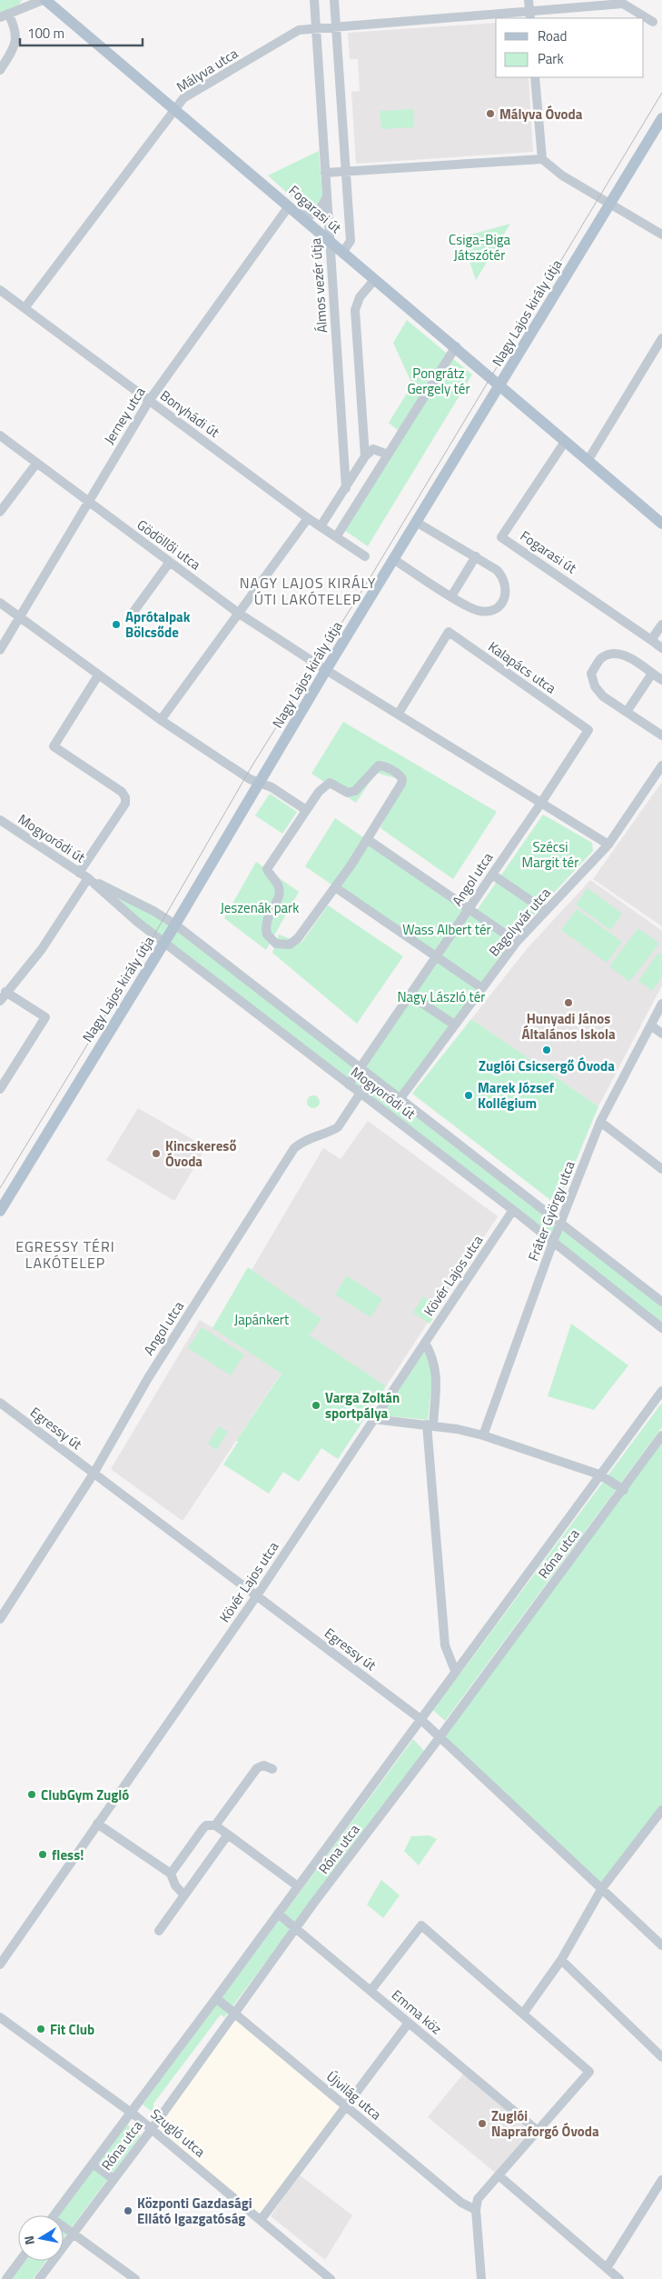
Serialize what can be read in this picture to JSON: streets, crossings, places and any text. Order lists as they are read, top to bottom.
{
  "streets": {
    "main road": ["Fogarasi út", "Nagy Lajos király útja"],
    "street": [
      "Mályva utca",
      "Álmos vezér útja",
      "Bonyhádi út",
      "Jerney utca",
      "Gödöllői utca",
      "Kalapács utca",
      "Mogyoródi út",
      "Angol utca",
      "Bagolyvár utca",
      "Fráter György utca",
      "Kövér Lajos utca",
      "Egressy út",
      "Róna utca",
      "Emma köz",
      "Újvilág utca",
      "Szugló utca"
    ]
  },
  "crossings": [
    ["Mályva utca", "Fogarasi út"],
    ["Mályva utca", "Álmos vezér útja"],
    ["Mályva utca", "Bonyhádi út"],
    ["Fogarasi út", "Álmos vezér útja"],
    ["Fogarasi út", "Nagy Lajos király útja"],
    ["Fogarasi út", "Jerney utca"],
    ["Nagy Lajos király útja", "Gödöllői utca"],
    ["Nagy Lajos király útja", "Mogyoródi út"],
    ["Bonyhádi út", "Jerney utca"],
    ["Jerney utca", "Gödöllői utca"],
    ["Kalapács utca", "Angol utca"],
    ["Mogyoródi út", "Angol utca"],
    ["Mogyoródi út", "Bagolyvár utca"],
    ["Mogyoródi út", "Fráter György utca"],
    ["Mogyoródi út", "Kövér Lajos utca"],
    ["Angol utca", "Egressy út"],
    ["Kövér Lajos utca", "Egressy út"],
    ["Egressy út", "Róna utca"],
    ["Róna utca", "Emma köz"],
    ["Róna utca", "Újvilág utca"],
    ["Róna utca", "Szugló utca"]
  ],
  "districts": ["NAGY LAJOS KIRÁLY ÚTI LAKÓTELEP", "EGRESSY TÉRI LAKÓTELEP"],
  "parks": [
    "Csiga-Biga Játszótér",
    "Pongrátz Gergely tér",
    "Szécsi Margit tér",
    "Jeszenák park",
    "Wass Albert tér",
    "Nagy László tér",
    "Japánkert"
  ],
  "places": [
    "Mályva Óvoda",
    "Aprótalpak Bölcsőde",
    "Hunyadi János Általános Iskola",
    "Zuglói Csicsergő Óvoda",
    "Marek József Kollégium",
    "Kincskereső Óvoda",
    "Varga Zoltán sportpálya",
    "ClubGym Zugló",
    "fless!",
    "Fit Club",
    "Zuglói Napraforgó Óvoda",
    "Központi Gazdasági Ellátó Igazgatóság"
  ],
  "legend": ["Road", "Park"],
  "scale_bar": "100 m",
  "north": "left"
}
